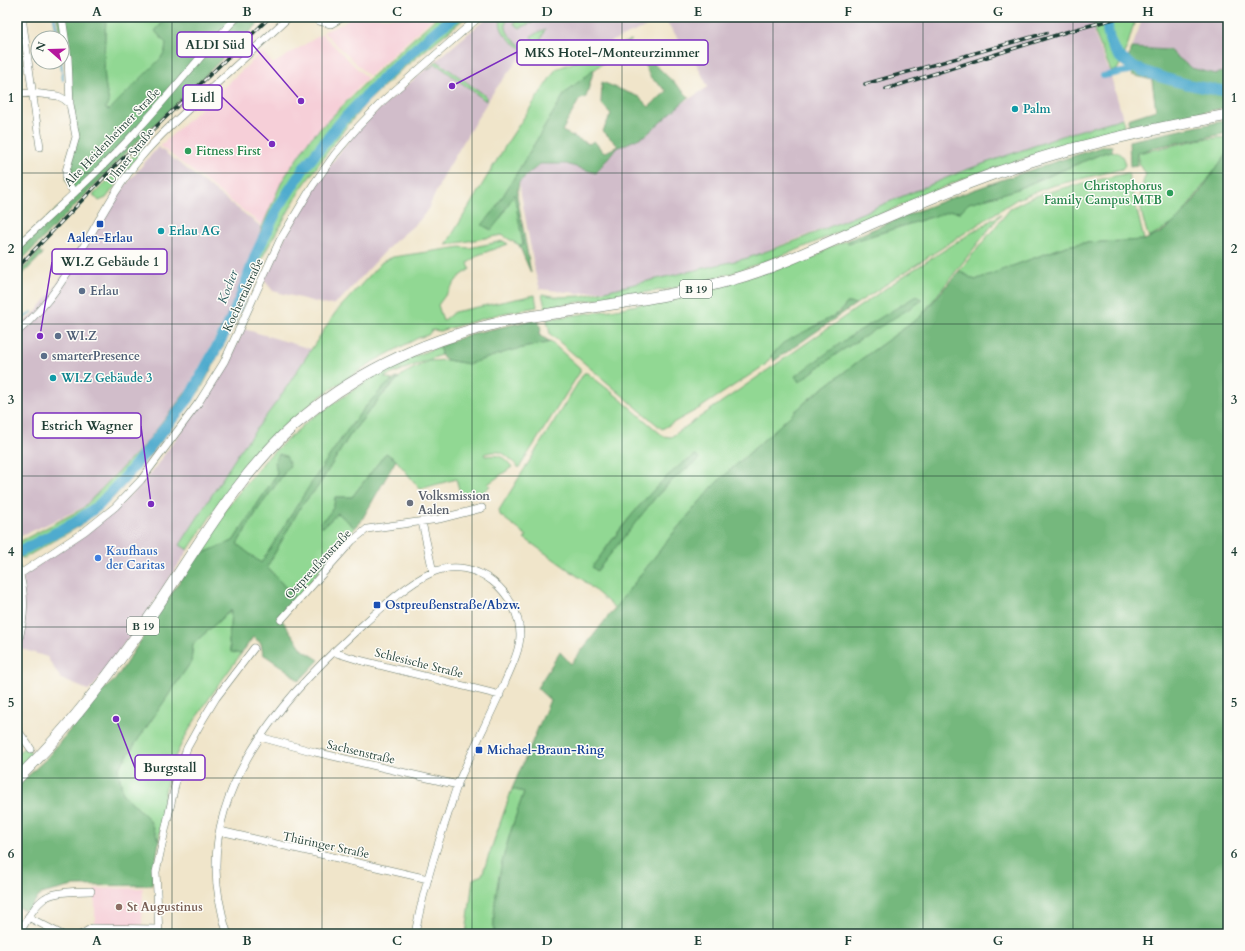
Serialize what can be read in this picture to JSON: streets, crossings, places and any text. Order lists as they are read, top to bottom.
{
  "streets": {
    "highway": ["B 19"],
    "street": [
      "Alte Heidenheimer Straße",
      "Ulmer Straße",
      "Kochertalstraße",
      "Ostpreußenstraße",
      "Schlesische Straße",
      "Sachsenstraße",
      "Thüringer Straße"
    ]
  },
  "water": ["Kocher"],
  "places": {
    "other": [
      "MKS Hotel-/Monteurzimmer",
      "ALDI Süd",
      "Palm",
      "Lidl",
      "Fitness First",
      "Christophorus Family Campus MTB",
      "Erlau AG",
      "Erlau",
      "WI.Z Gebäude 1",
      "WI.Z",
      "smarterPresence",
      "WI.Z Gebäude 3",
      "Volksmission Aalen",
      "Estrich Wagner",
      "Kaufhaus der Caritas",
      "Burgstall",
      "St Augustinus"
    ],
    "transit": ["Aalen-Erlau", "Ostpreußenstraße/Abzw.", "Michael-Braun-Ring"]
  },
  "north": "left",
  "grid": {
    "columns": [
      "A",
      "B",
      "C",
      "D",
      "E",
      "F",
      "G",
      "H"
    ],
    "rows": [
      "1",
      "2",
      "3",
      "4",
      "5",
      "6"
    ]
  }
}
